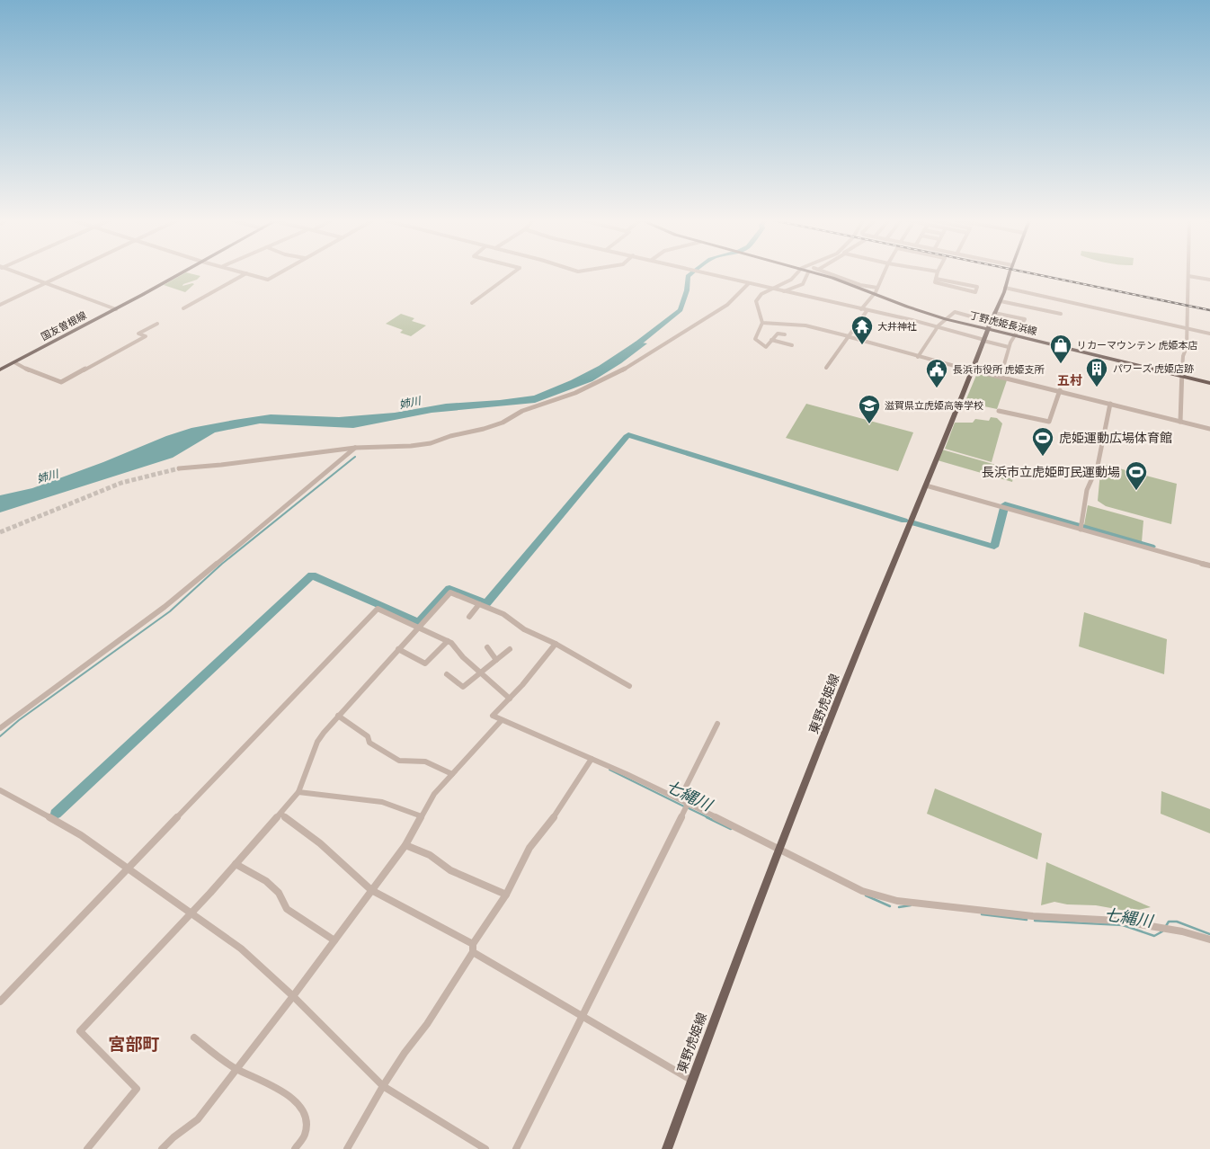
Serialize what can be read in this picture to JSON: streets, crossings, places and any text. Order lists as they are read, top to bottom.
{
  "streets": {
    "main road": ["丁野虎姫長浜線", "国友曽根線", "東野虎姫線"]
  },
  "crossings": [
    ["丁野虎姫長浜線", "東野虎姫線"]
  ],
  "districts": ["五村", "宮部町"],
  "water": ["姉川", "七縄川"],
  "places": {
    "temple": ["大井神社"],
    "shop": ["リカーマウンテン 虎姫本店"],
    "building": ["パワーズ 虎姫店跡"],
    "public building": ["長浜市役所 虎姫支所"],
    "school or university": ["滋賀県立虎姫高等学校"],
    "sports": ["虎姫運動広場体育館", "長浜市立虎姫町民運動場"]
  }
}
